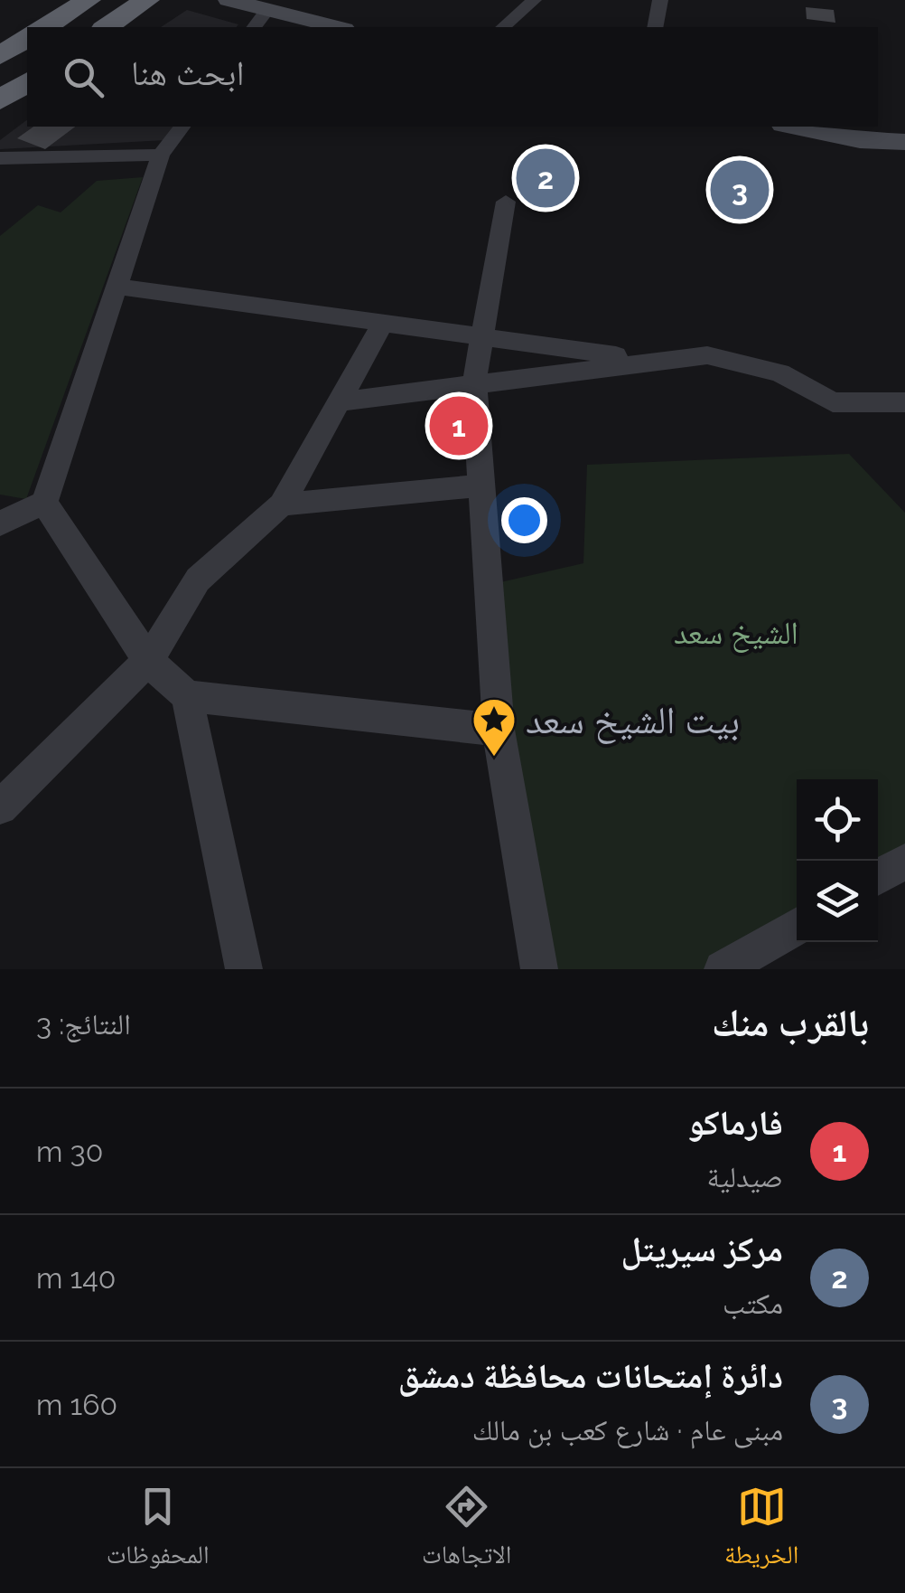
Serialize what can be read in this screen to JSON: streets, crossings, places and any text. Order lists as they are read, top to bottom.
{
  "parks": ["الشيخ سعد"],
  "places": {
    "place": ["بيت الشيخ سعد"]
  },
  "page": {
    "search": "ابحث هنا",
    "pins": ["2", "3", "1"],
    "heading": ["بالقرب منك", "النتائج: 3"],
    "list": [
      {
        "mark": "1",
        "name": "فارماكو",
        "note": "صيدلية",
        "value": "30 m"
      },
      {
        "mark": "2",
        "name": "مركز سيريتل",
        "note": "مكتب",
        "value": "140 m"
      },
      {
        "mark": "3",
        "name": "دائرة إمتحانات محافظة دمشق",
        "note": "مبنى عام · شارع كعب بن مالك",
        "value": "160 m"
      }
    ],
    "nav": ["الخريطة", "الاتجاهات", "المحفوظات"]
  }
}
